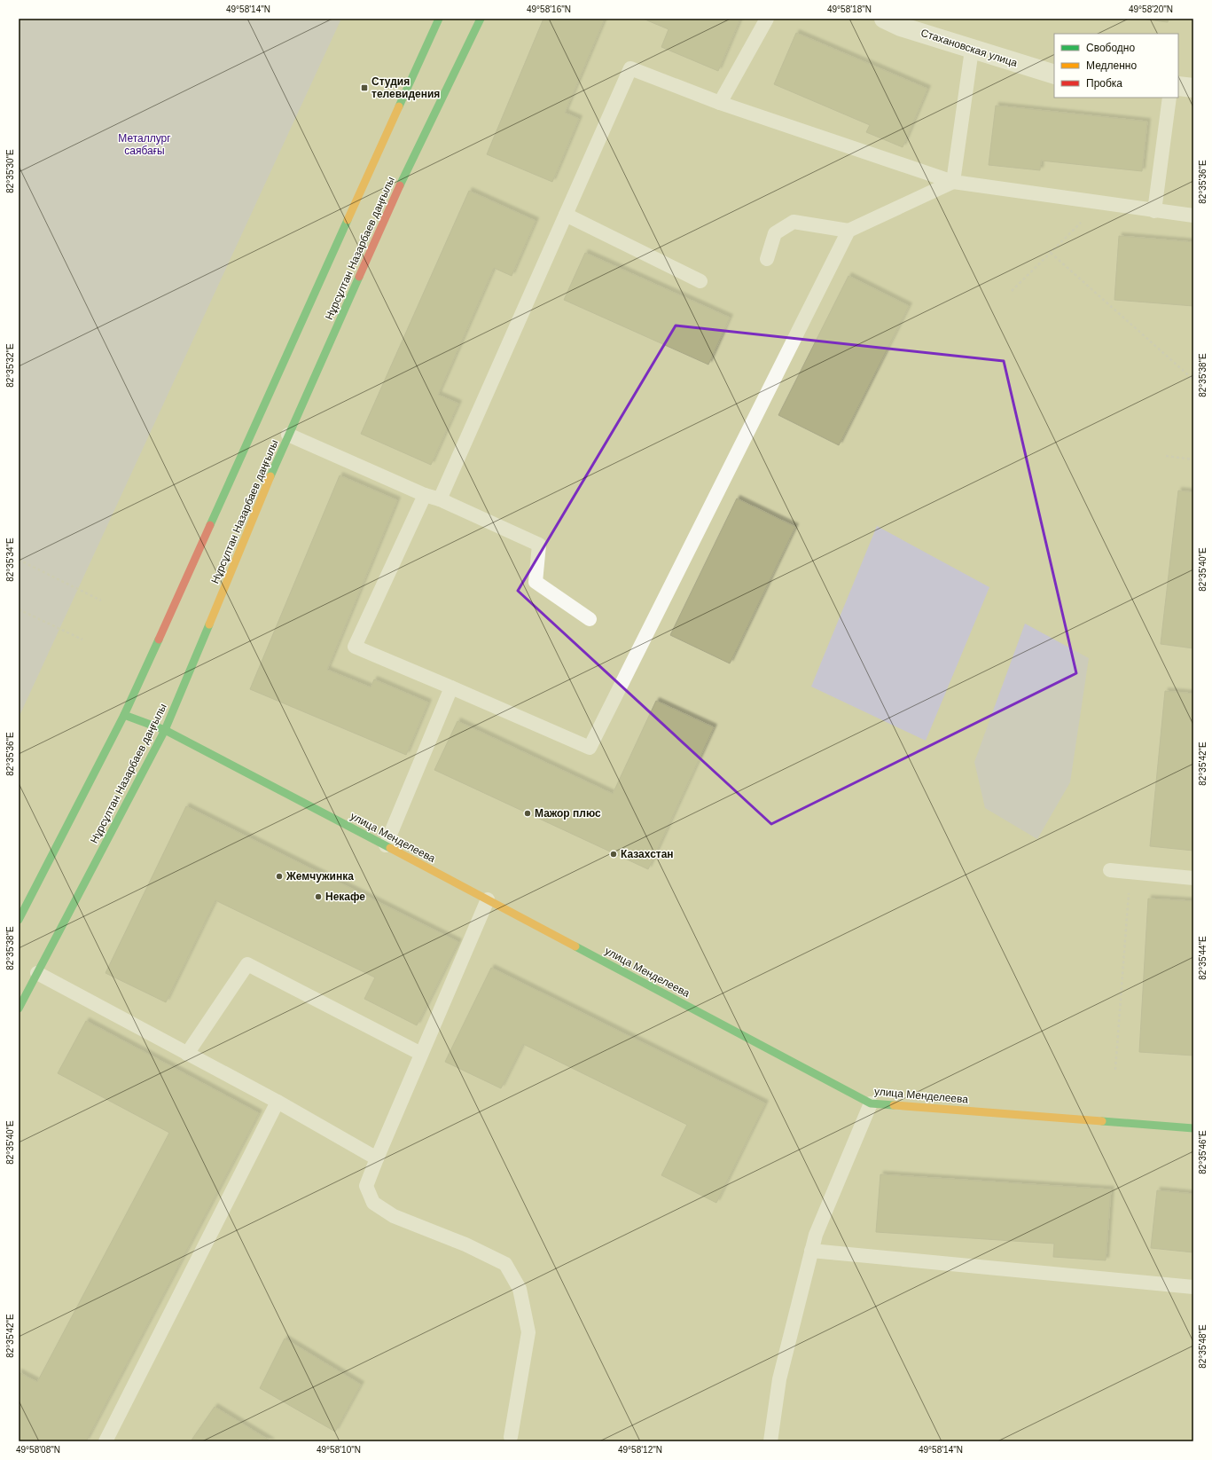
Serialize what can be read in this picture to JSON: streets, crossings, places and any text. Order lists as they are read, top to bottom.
{
  "streets": {
    "main road": ["Нұрсұлтан Назарбаев даңғылы", "улица Менделеева"],
    "street": ["Стахановская улица"]
  },
  "crossings": [
    ["Нұрсұлтан Назарбаев даңғылы", "улица Менделеева"]
  ],
  "parks": ["Металлург саябағы"],
  "places": {
    "transit": ["Студия телевидения"],
    "other": [
      "Мажор плюс",
      "Казахстан",
      "Жемчужинка",
      "Некафе"
    ]
  },
  "legend": ["Свободно", "Медленно", "Пробка"],
  "coordinates": [
    "49°58'14\"N",
    "49°58'16\"N",
    "49°58'18\"N",
    "49°58'20\"N",
    "82°35'30\"E",
    "82°35'36\"E",
    "82°35'32\"E",
    "82°35'38\"E",
    "82°35'34\"E",
    "82°35'40\"E",
    "82°35'42\"E",
    "82°35'44\"E",
    "82°35'46\"E",
    "82°35'48\"E",
    "49°58'08\"N",
    "49°58'10\"N",
    "49°58'12\"N"
  ]
}
